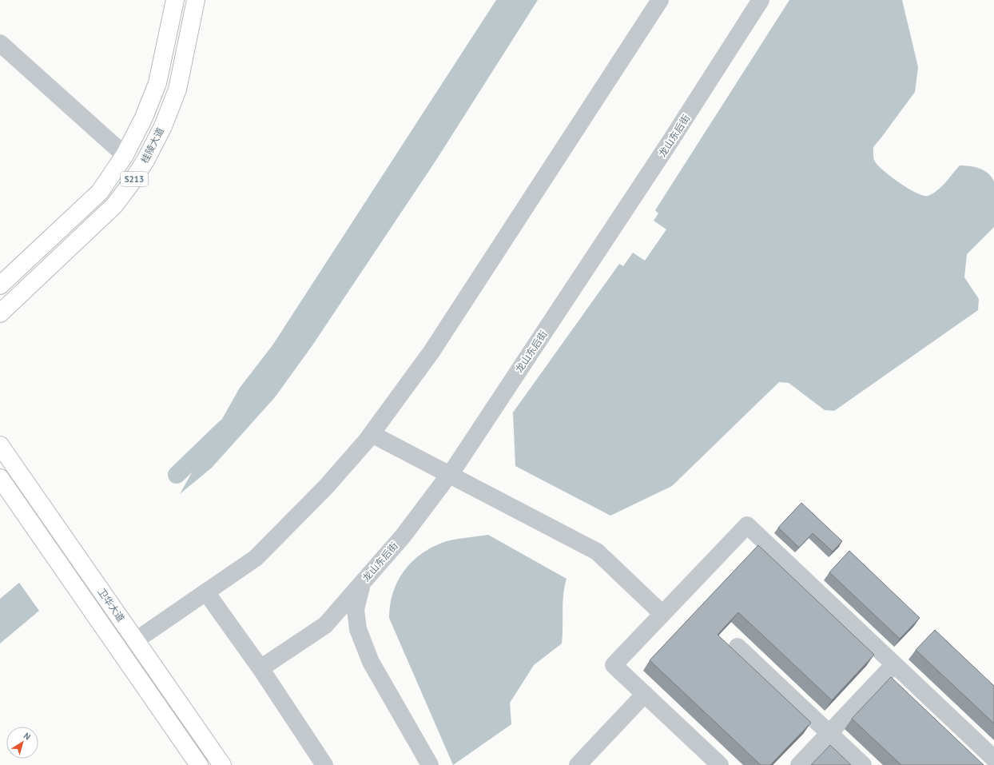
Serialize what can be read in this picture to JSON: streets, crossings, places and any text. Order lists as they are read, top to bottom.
{
  "streets": {
    "main road": ["桂陵大道", "S213", "卫华大道"],
    "street": ["龙山东后街"]
  },
  "north": "top right"
}
